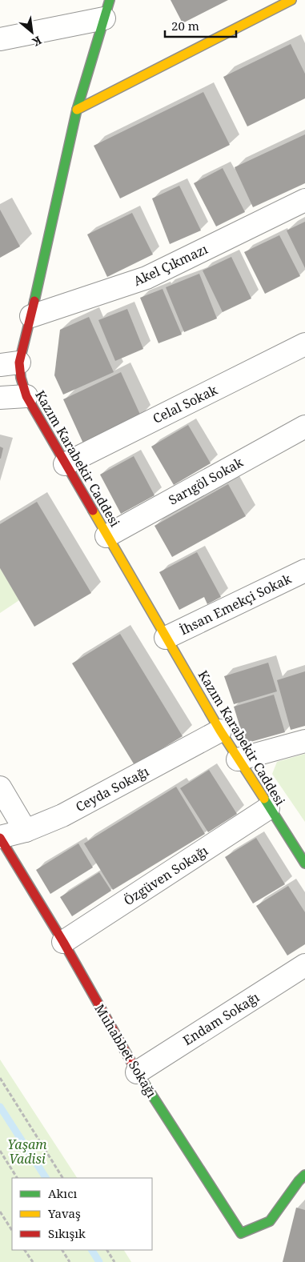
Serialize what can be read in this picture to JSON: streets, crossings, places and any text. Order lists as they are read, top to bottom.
{
  "streets": {
    "street": [
      "Akel Çıkmazı",
      "Celal Sokak",
      "Kazım Karabekir Caddesi",
      "Sarıgöl Sokak",
      "İhsan Emekçi Sokak",
      "Ceyda Sokağı",
      "Özgüven Sokağı",
      "Endam Sokağı",
      "Muhabbet Sokağı"
    ]
  },
  "crossings": [
    ["Akel Çıkmazı", "Kazım Karabekir Caddesi"],
    ["Celal Sokak", "Kazım Karabekir Caddesi"],
    ["Kazım Karabekir Caddesi", "Sarıgöl Sokak"],
    ["Kazım Karabekir Caddesi", "İhsan Emekçi Sokak"],
    ["Kazım Karabekir Caddesi", "Ceyda Sokağı"],
    ["Kazım Karabekir Caddesi", "Özgüven Sokağı"],
    ["Ceyda Sokağı", "Muhabbet Sokağı"],
    ["Özgüven Sokağı", "Muhabbet Sokağı"],
    ["Endam Sokağı", "Muhabbet Sokağı"]
  ],
  "parks": ["Yaşam Vadisi"],
  "legend": ["Akıcı", "Yavaş", "Sıkışık"],
  "scale_bar": "20 m",
  "north": "bottom right"
}
